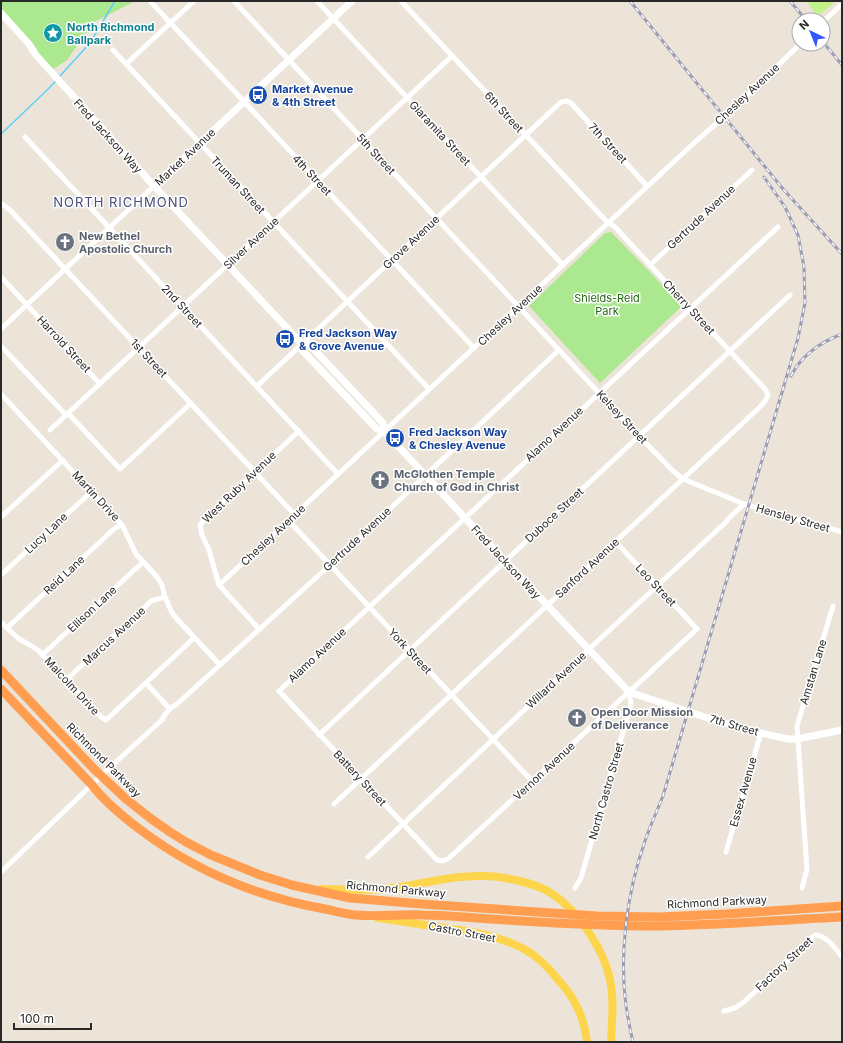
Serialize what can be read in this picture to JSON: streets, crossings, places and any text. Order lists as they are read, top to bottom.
{
  "streets": {
    "highway": ["Richmond Parkway"],
    "main road": ["Castro Street"],
    "street": [
      "Chesley Avenue",
      "6th Street",
      "Giaramita Street",
      "Fred Jackson Way",
      "7th Street",
      "5th Street",
      "Market Avenue",
      "4th Street",
      "Truman Street",
      "Gertrude Avenue",
      "Grove Avenue",
      "Silver Avenue",
      "2nd Street",
      "Cherry Street",
      "Harrold Street",
      "1st Street",
      "Kelsey Street",
      "Alamo Avenue",
      "West Ruby Avenue",
      "Martin Drive",
      "Duboce Street",
      "Hensley Street",
      "Lucy Lane",
      "Sanford Avenue",
      "Reid Lane",
      "Leo Street",
      "Ellison Lane",
      "Marcus Avenue",
      "York Street",
      "Amstan Lane",
      "Willard Avenue",
      "Malcolm Drive",
      "Vernon Avenue",
      "Battery Street",
      "North Castro Street",
      "Essex Avenue",
      "Factory Street"
    ]
  },
  "crossings": [
    ["Chesley Avenue", "6th Street"],
    ["Chesley Avenue", "Giaramita Street"],
    ["Chesley Avenue", "Fred Jackson Way"],
    ["Chesley Avenue", "7th Street"],
    ["Chesley Avenue", "5th Street"],
    ["Chesley Avenue", "4th Street"],
    ["Chesley Avenue", "Truman Street"],
    ["Chesley Avenue", "2nd Street"],
    ["Chesley Avenue", "Cherry Street"],
    ["Chesley Avenue", "1st Street"],
    ["Chesley Avenue", "Kelsey Street"],
    ["Chesley Avenue", "West Ruby Avenue"],
    ["Chesley Avenue", "York Street"],
    ["6th Street", "Grove Avenue"],
    ["6th Street", "Silver Avenue"],
    ["6th Street", "Cherry Street"],
    ["Giaramita Street", "Market Avenue"],
    ["Giaramita Street", "Grove Avenue"],
    ["Giaramita Street", "Silver Avenue"],
    ["Fred Jackson Way", "7th Street"],
    ["Fred Jackson Way", "Market Avenue"],
    ["Fred Jackson Way", "Gertrude Avenue"],
    ["Fred Jackson Way", "Grove Avenue"],
    ["Fred Jackson Way", "Silver Avenue"],
    ["Fred Jackson Way", "Alamo Avenue"],
    ["Fred Jackson Way", "Duboce Street"],
    ["Fred Jackson Way", "Sanford Avenue"],
    ["Fred Jackson Way", "Willard Avenue"],
    ["Fred Jackson Way", "Vernon Avenue"],
    ["Fred Jackson Way", "North Castro Street"],
    ["7th Street", "Grove Avenue"],
    ["7th Street", "Amstan Lane"],
    ["7th Street", "Vernon Avenue"],
    ["7th Street", "North Castro Street"],
    ["7th Street", "Essex Avenue"],
    ["5th Street", "Market Avenue"],
    ["5th Street", "Grove Avenue"],
    ["5th Street", "Silver Avenue"],
    ["5th Street", "Kelsey Street"],
    ["Market Avenue", "4th Street"],
    ["Market Avenue", "Truman Street"],
    ["Market Avenue", "2nd Street"],
    ["Market Avenue", "Harrold Street"],
    ["Market Avenue", "1st Street"],
    ["4th Street", "Grove Avenue"],
    ["4th Street", "Silver Avenue"],
    ["Truman Street", "Grove Avenue"],
    ["Truman Street", "Silver Avenue"],
    ["Gertrude Avenue", "Cherry Street"],
    ["Gertrude Avenue", "Kelsey Street"],
    ["Gertrude Avenue", "West Ruby Avenue"],
    ["Gertrude Avenue", "Martin Drive"],
    ["Gertrude Avenue", "York Street"],
    ["Grove Avenue", "2nd Street"],
    ["Silver Avenue", "2nd Street"],
    ["Silver Avenue", "Harrold Street"],
    ["Silver Avenue", "1st Street"],
    ["2nd Street", "West Ruby Avenue"],
    ["Cherry Street", "Alamo Avenue"],
    ["Cherry Street", "Duboce Street"],
    ["Cherry Street", "Sanford Avenue"],
    ["1st Street", "West Ruby Avenue"],
    ["Kelsey Street", "Alamo Avenue"],
    ["Kelsey Street", "Duboce Street"],
    ["Kelsey Street", "Hensley Street"],
    ["Kelsey Street", "Sanford Avenue"],
    ["Kelsey Street", "Willard Avenue"],
    ["Alamo Avenue", "York Street"],
    ["Alamo Avenue", "Battery Street"],
    ["Martin Drive", "Lucy Lane"],
    ["Martin Drive", "Reid Lane"],
    ["Martin Drive", "Ellison Lane"],
    ["Martin Drive", "Marcus Avenue"],
    ["Martin Drive", "Malcolm Drive"],
    ["Duboce Street", "York Street"],
    ["Duboce Street", "Battery Street"],
    ["Hensley Street", "Willard Avenue"],
    ["Sanford Avenue", "Leo Street"],
    ["Sanford Avenue", "York Street"],
    ["Sanford Avenue", "Battery Street"],
    ["Reid Lane", "Malcolm Drive"],
    ["Leo Street", "Willard Avenue"],
    ["Leo Street", "Vernon Avenue"],
    ["Ellison Lane", "Malcolm Drive"],
    ["Marcus Avenue", "Malcolm Drive"],
    ["York Street", "Willard Avenue"],
    ["York Street", "Vernon Avenue"],
    ["Willard Avenue", "Battery Street"],
    ["Richmond Parkway", "Castro Street"],
    ["Vernon Avenue", "Battery Street"],
    ["Vernon Avenue", "North Castro Street"]
  ],
  "districts": ["NORTH RICHMOND"],
  "parks": ["Shields-Reid Park"],
  "places": {
    "place": ["North Richmond Ballpark"],
    "bus stop": ["Market Avenue & 4th Street", "Fred Jackson Way & Grove Avenue", "Fred Jackson Way & Chesley Avenue"],
    "church": ["New Bethel Apostolic Church", "McGlothen Temple Church of God in Christ", "Open Door Mission of Deliverance"]
  },
  "scale_bar": "100 m",
  "north": "top left"
}
